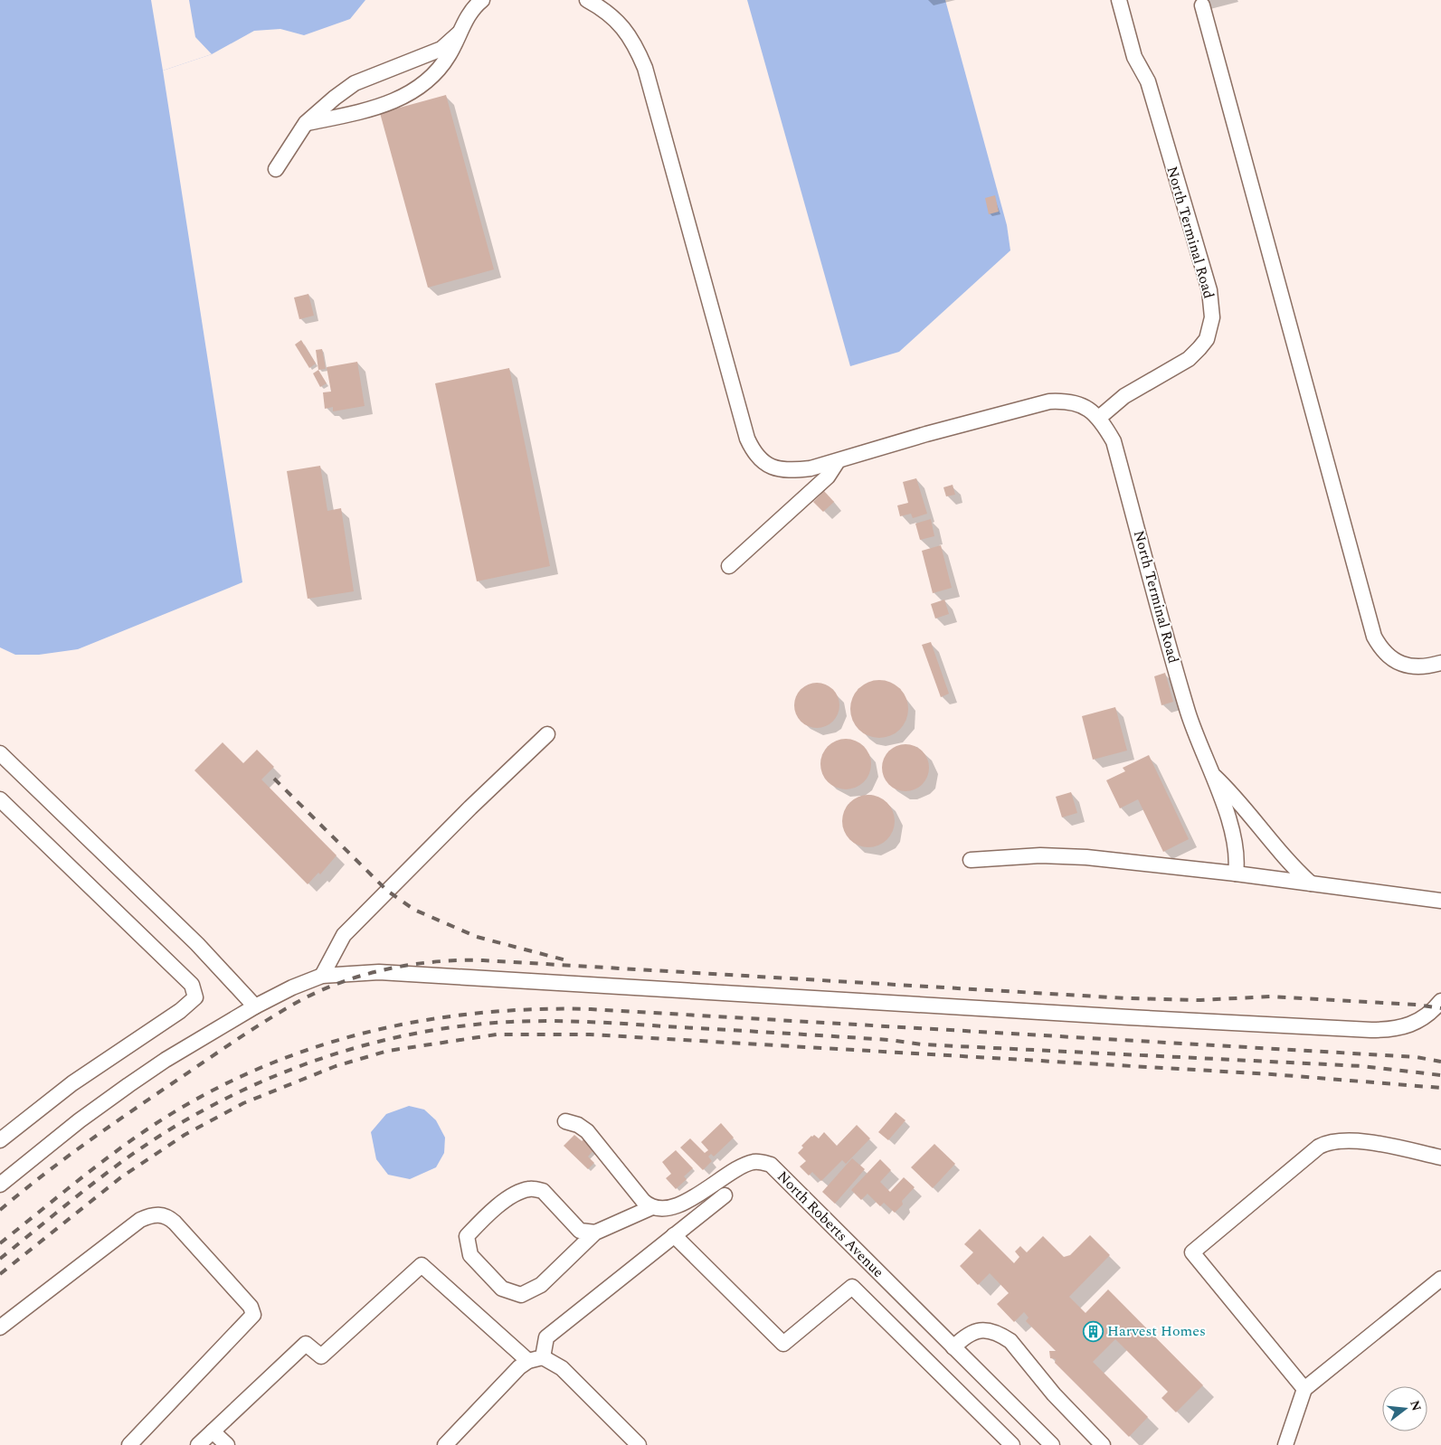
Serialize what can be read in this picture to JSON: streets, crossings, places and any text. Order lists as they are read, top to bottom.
{
  "streets": {
    "street": ["North Terminal Road", "North Roberts Avenue"]
  },
  "places": {
    "building": ["Harvest Homes"]
  },
  "north": "right"
}
